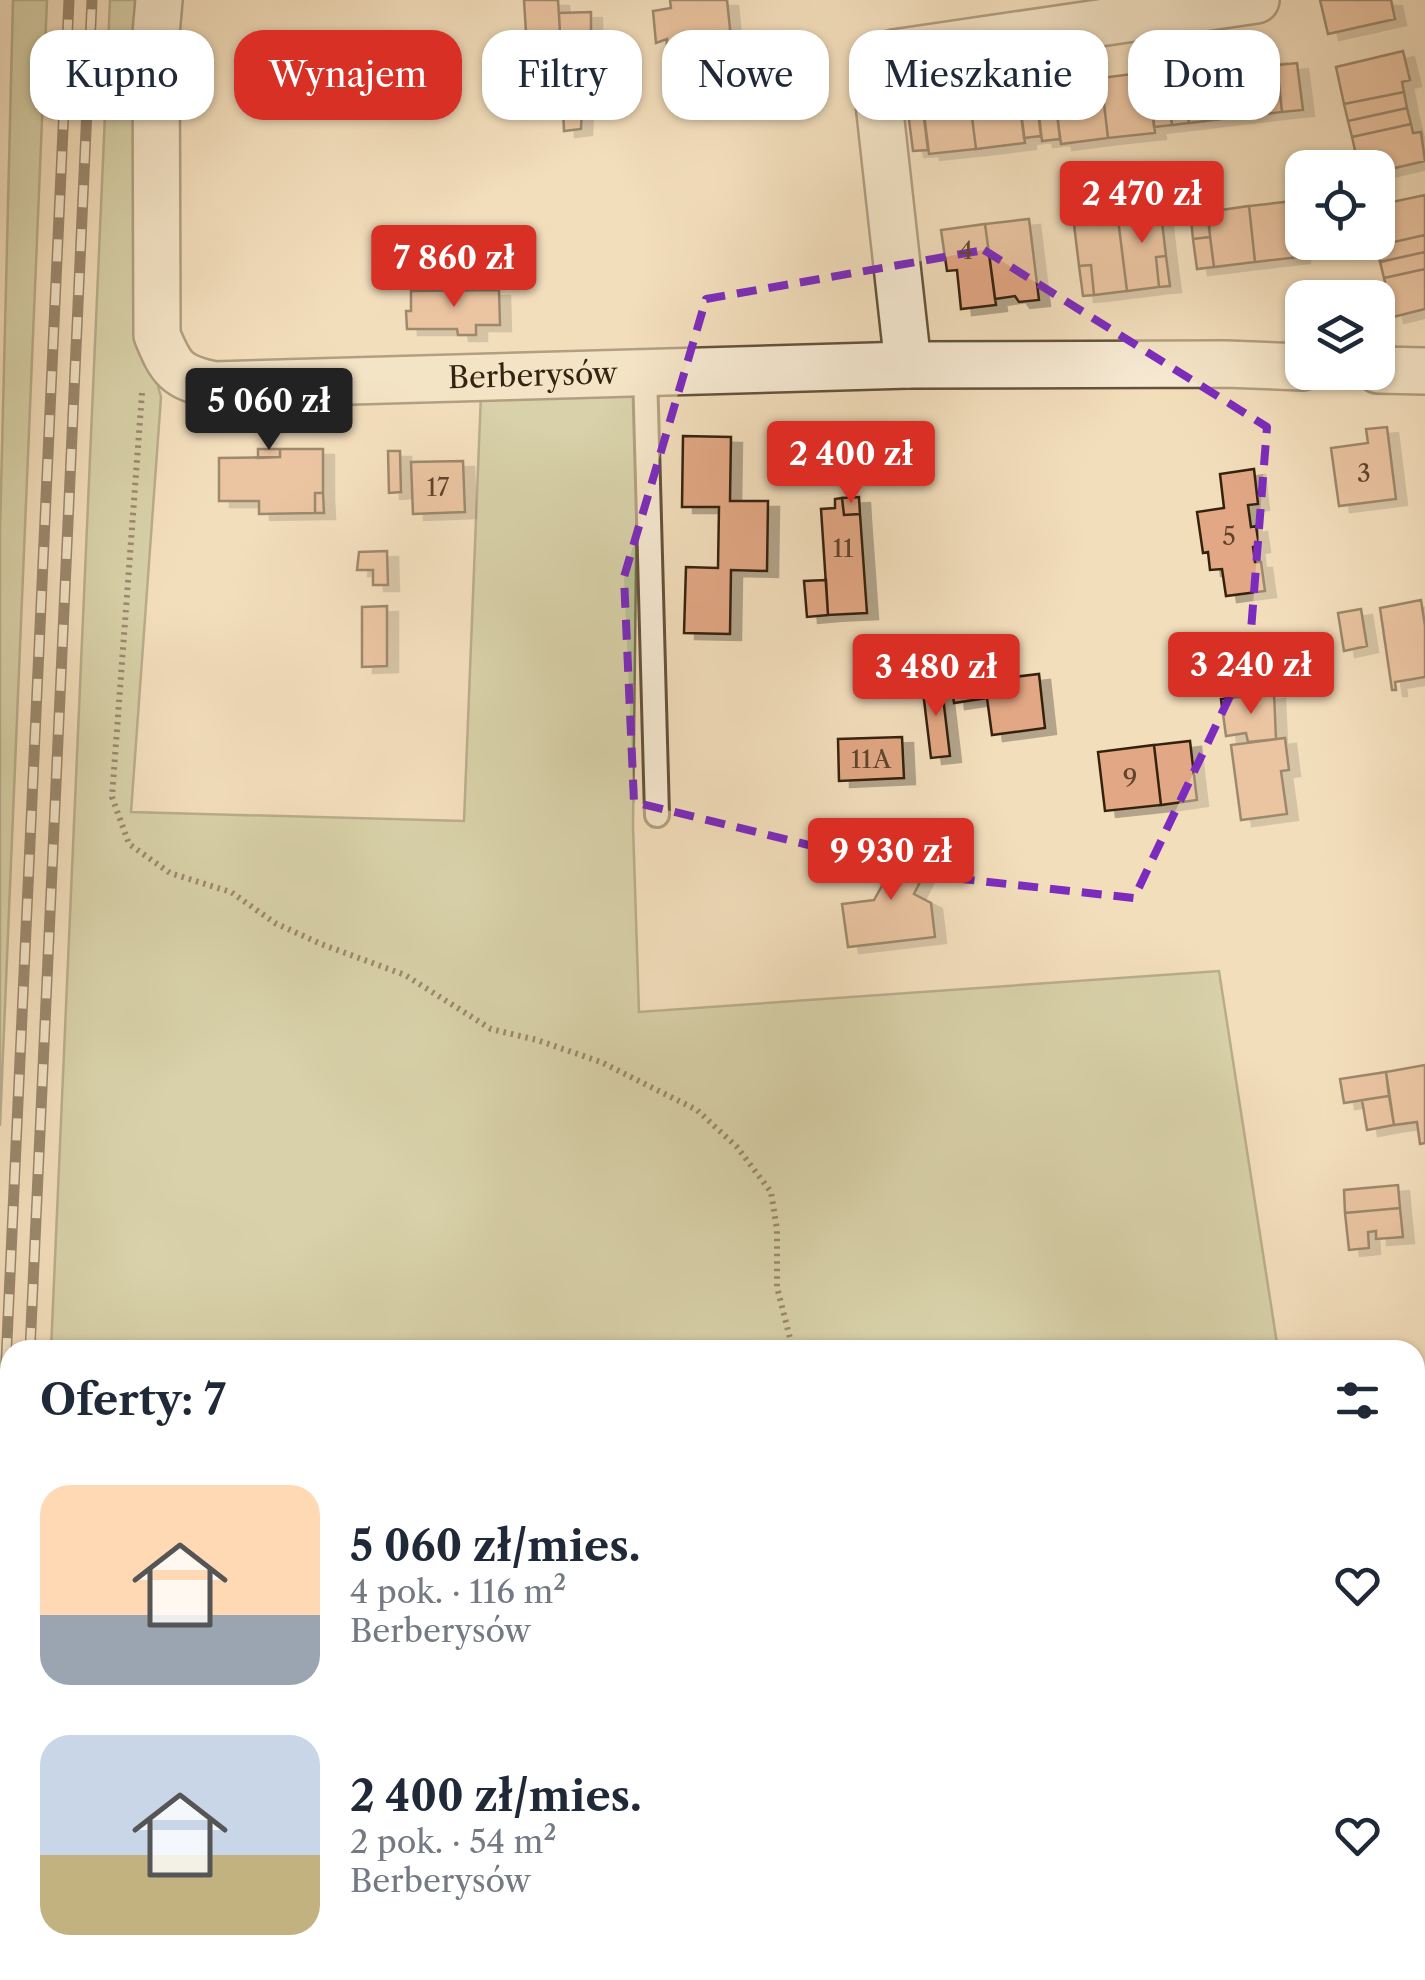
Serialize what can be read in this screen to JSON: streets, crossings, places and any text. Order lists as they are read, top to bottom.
{
  "streets": {
    "street": ["Berberysów"]
  },
  "house_numbers": [
    "4",
    "3",
    "17",
    "5",
    "11",
    "11A",
    "9"
  ],
  "page": {
    "chip": [
      "Kupno",
      "Wynajem",
      "Filtry",
      "Nowe",
      "Mieszkanie",
      "Dom"
    ],
    "price": [
      "2 470 zł",
      "7 860 zł",
      "5 060 zł",
      "2 400 zł",
      "3 240 zł",
      "3 480 zł",
      "9 930 zł"
    ],
    "heading": "Oferty: 7",
    "list": [
      {
        "name": "5 060 zł/mies.",
        "note": "4 pok. · 116 m² · Berberysów"
      },
      {
        "name": "2 400 zł/mies.",
        "note": "2 pok. · 54 m² · Berberysów"
      }
    ]
  }
}
